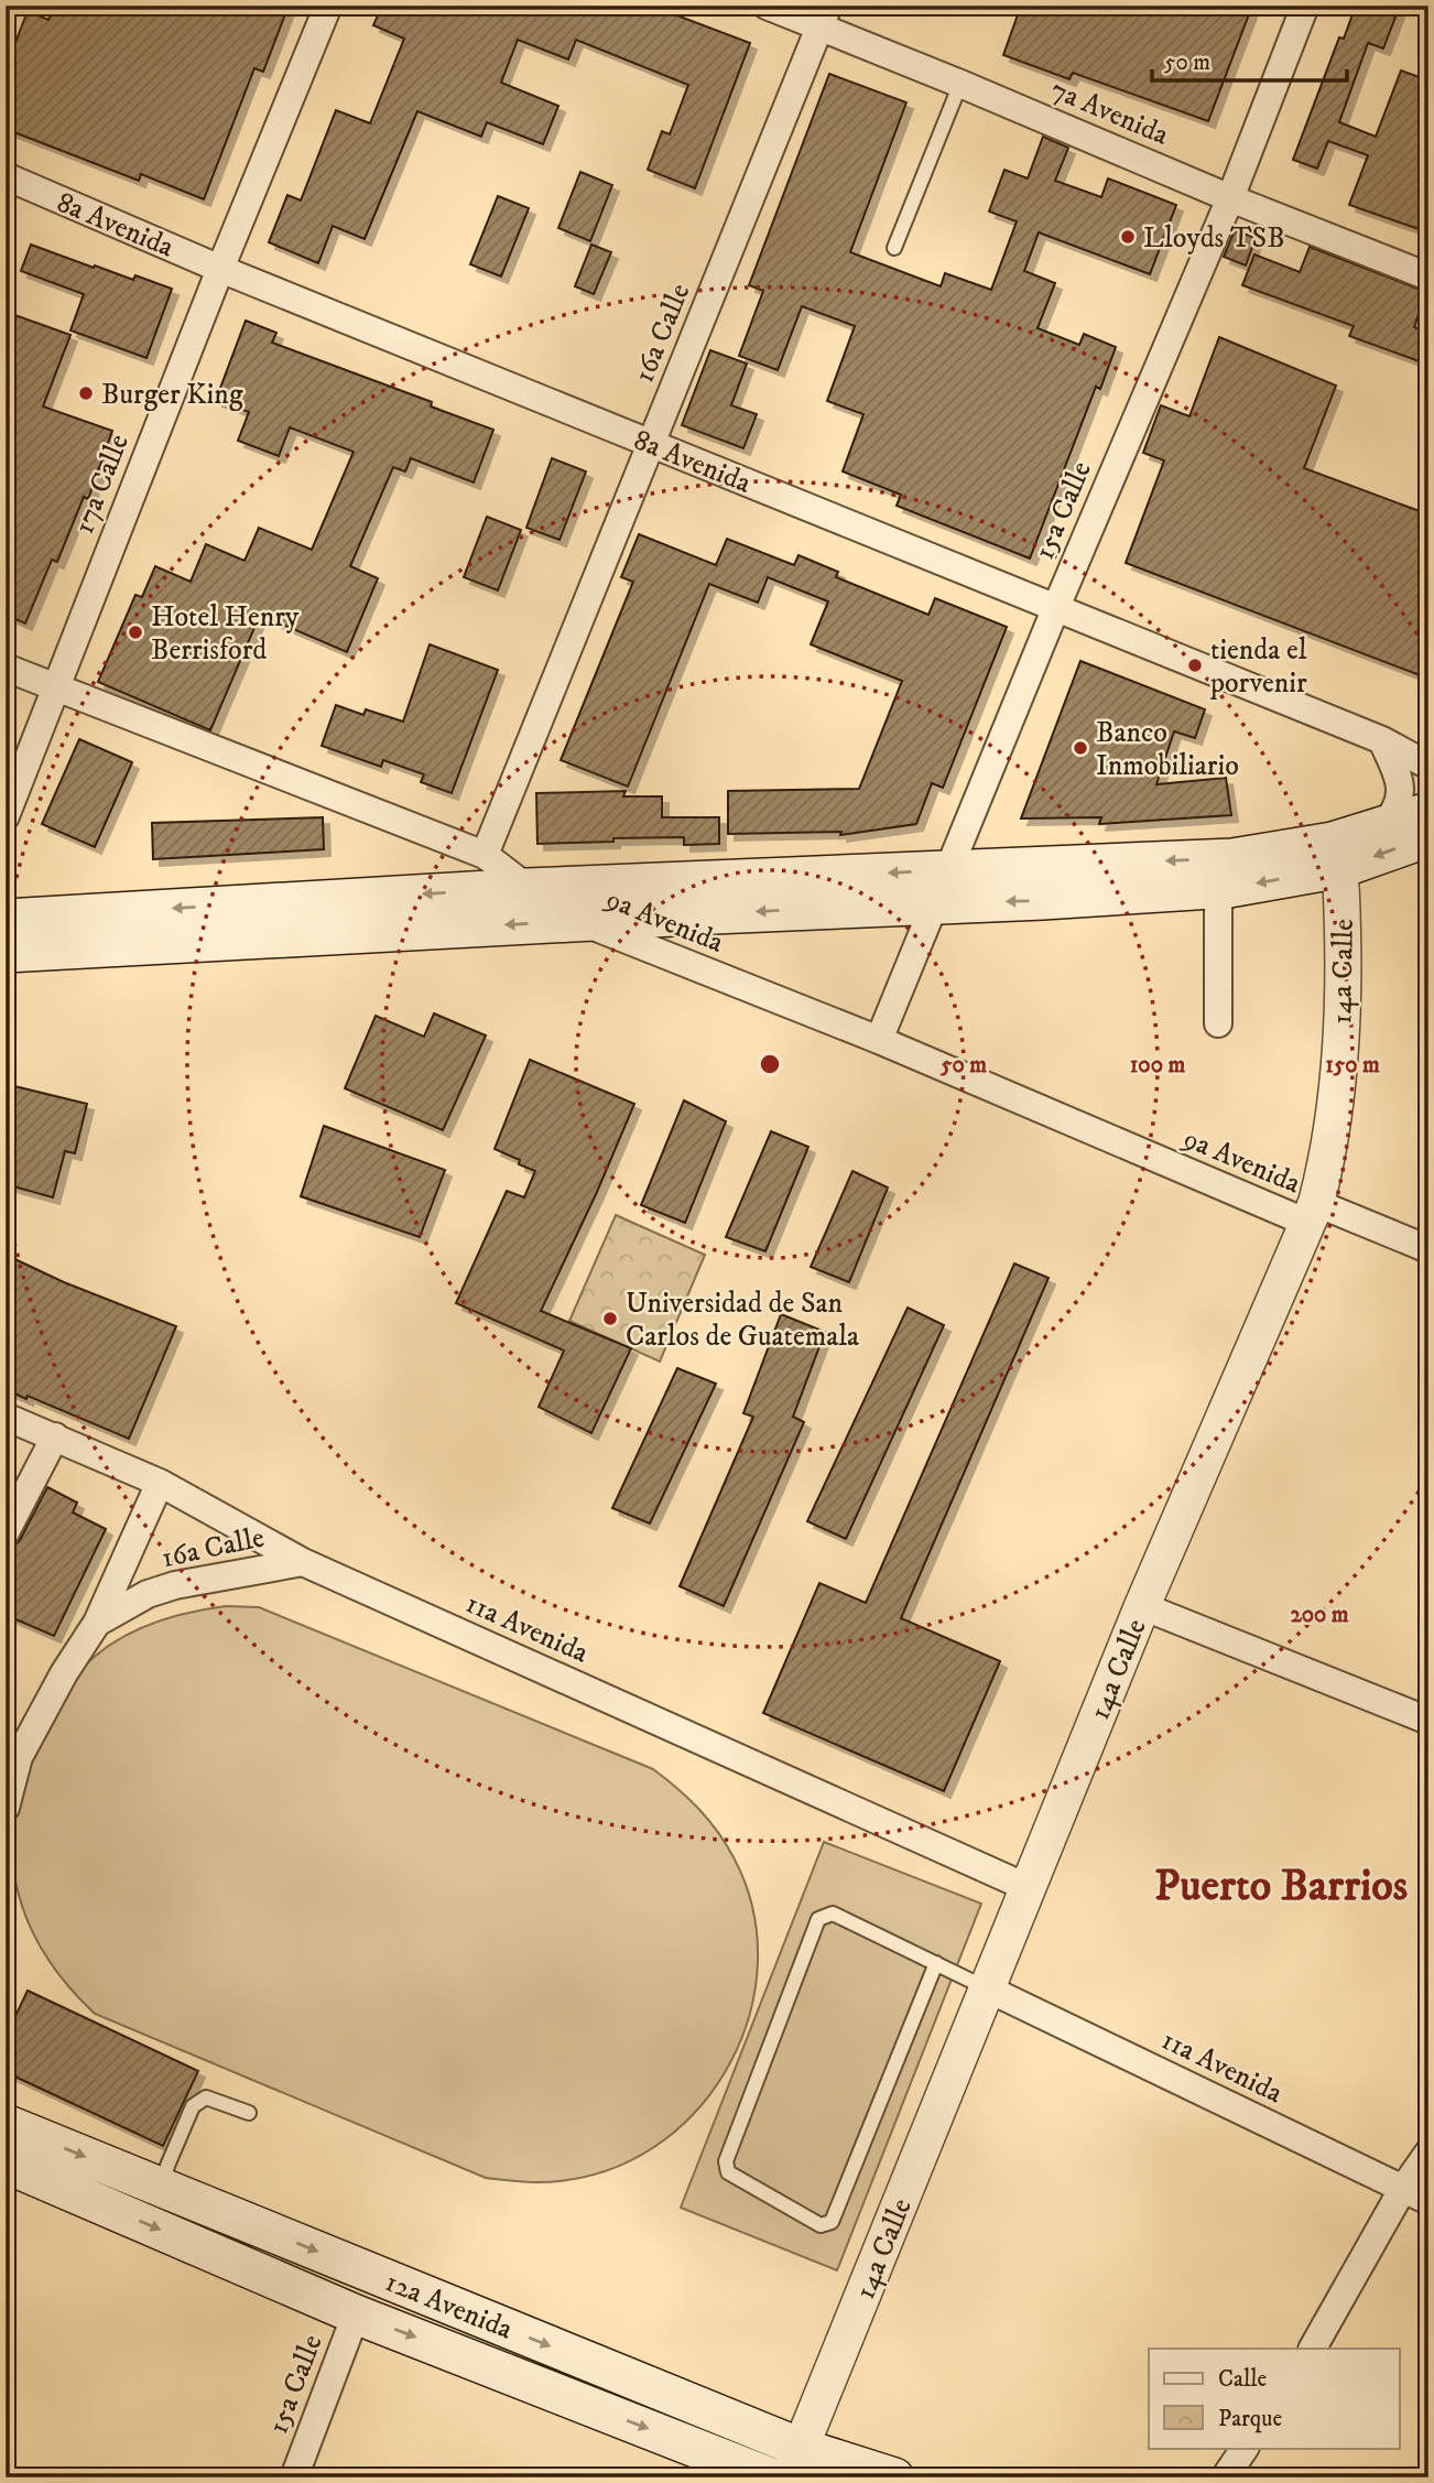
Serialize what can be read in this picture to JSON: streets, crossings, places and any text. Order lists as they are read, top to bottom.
{
  "streets": {
    "main road": ["12a Avenida"],
    "street": [
      "7a Avenida",
      "8a Avenida",
      "16a Calle",
      "17a Calle",
      "15a Calle",
      "9a Avenida",
      "14a Calle",
      "11a Avenida"
    ]
  },
  "crossings": [
    ["7a Avenida", "16a Calle"],
    ["7a Avenida", "15a Calle"],
    ["8a Avenida", "16a Calle"],
    ["8a Avenida", "17a Calle"],
    ["8a Avenida", "15a Calle"],
    ["16a Calle", "9a Avenida"],
    ["16a Calle", "11a Avenida"],
    ["17a Calle", "9a Avenida"],
    ["15a Calle", "9a Avenida"],
    ["15a Calle", "12a Avenida"],
    ["9a Avenida", "14a Calle"],
    ["14a Calle", "11a Avenida"],
    ["14a Calle", "12a Avenida"]
  ],
  "one_way": ["12a Avenida"],
  "districts": ["Puerto Barrios"],
  "places": [
    "Lloyds TSB",
    "Burger King",
    "Hotel Henry Berrisford",
    "tienda el porvenir",
    "Banco Inmobiliario",
    "Universidad de San Carlos de Guatemala"
  ],
  "legend": ["Calle", "Parque"],
  "scale_bar": "50 m",
  "rings": [
    "50 m",
    "100 m",
    "150 m",
    "200 m"
  ]
}
